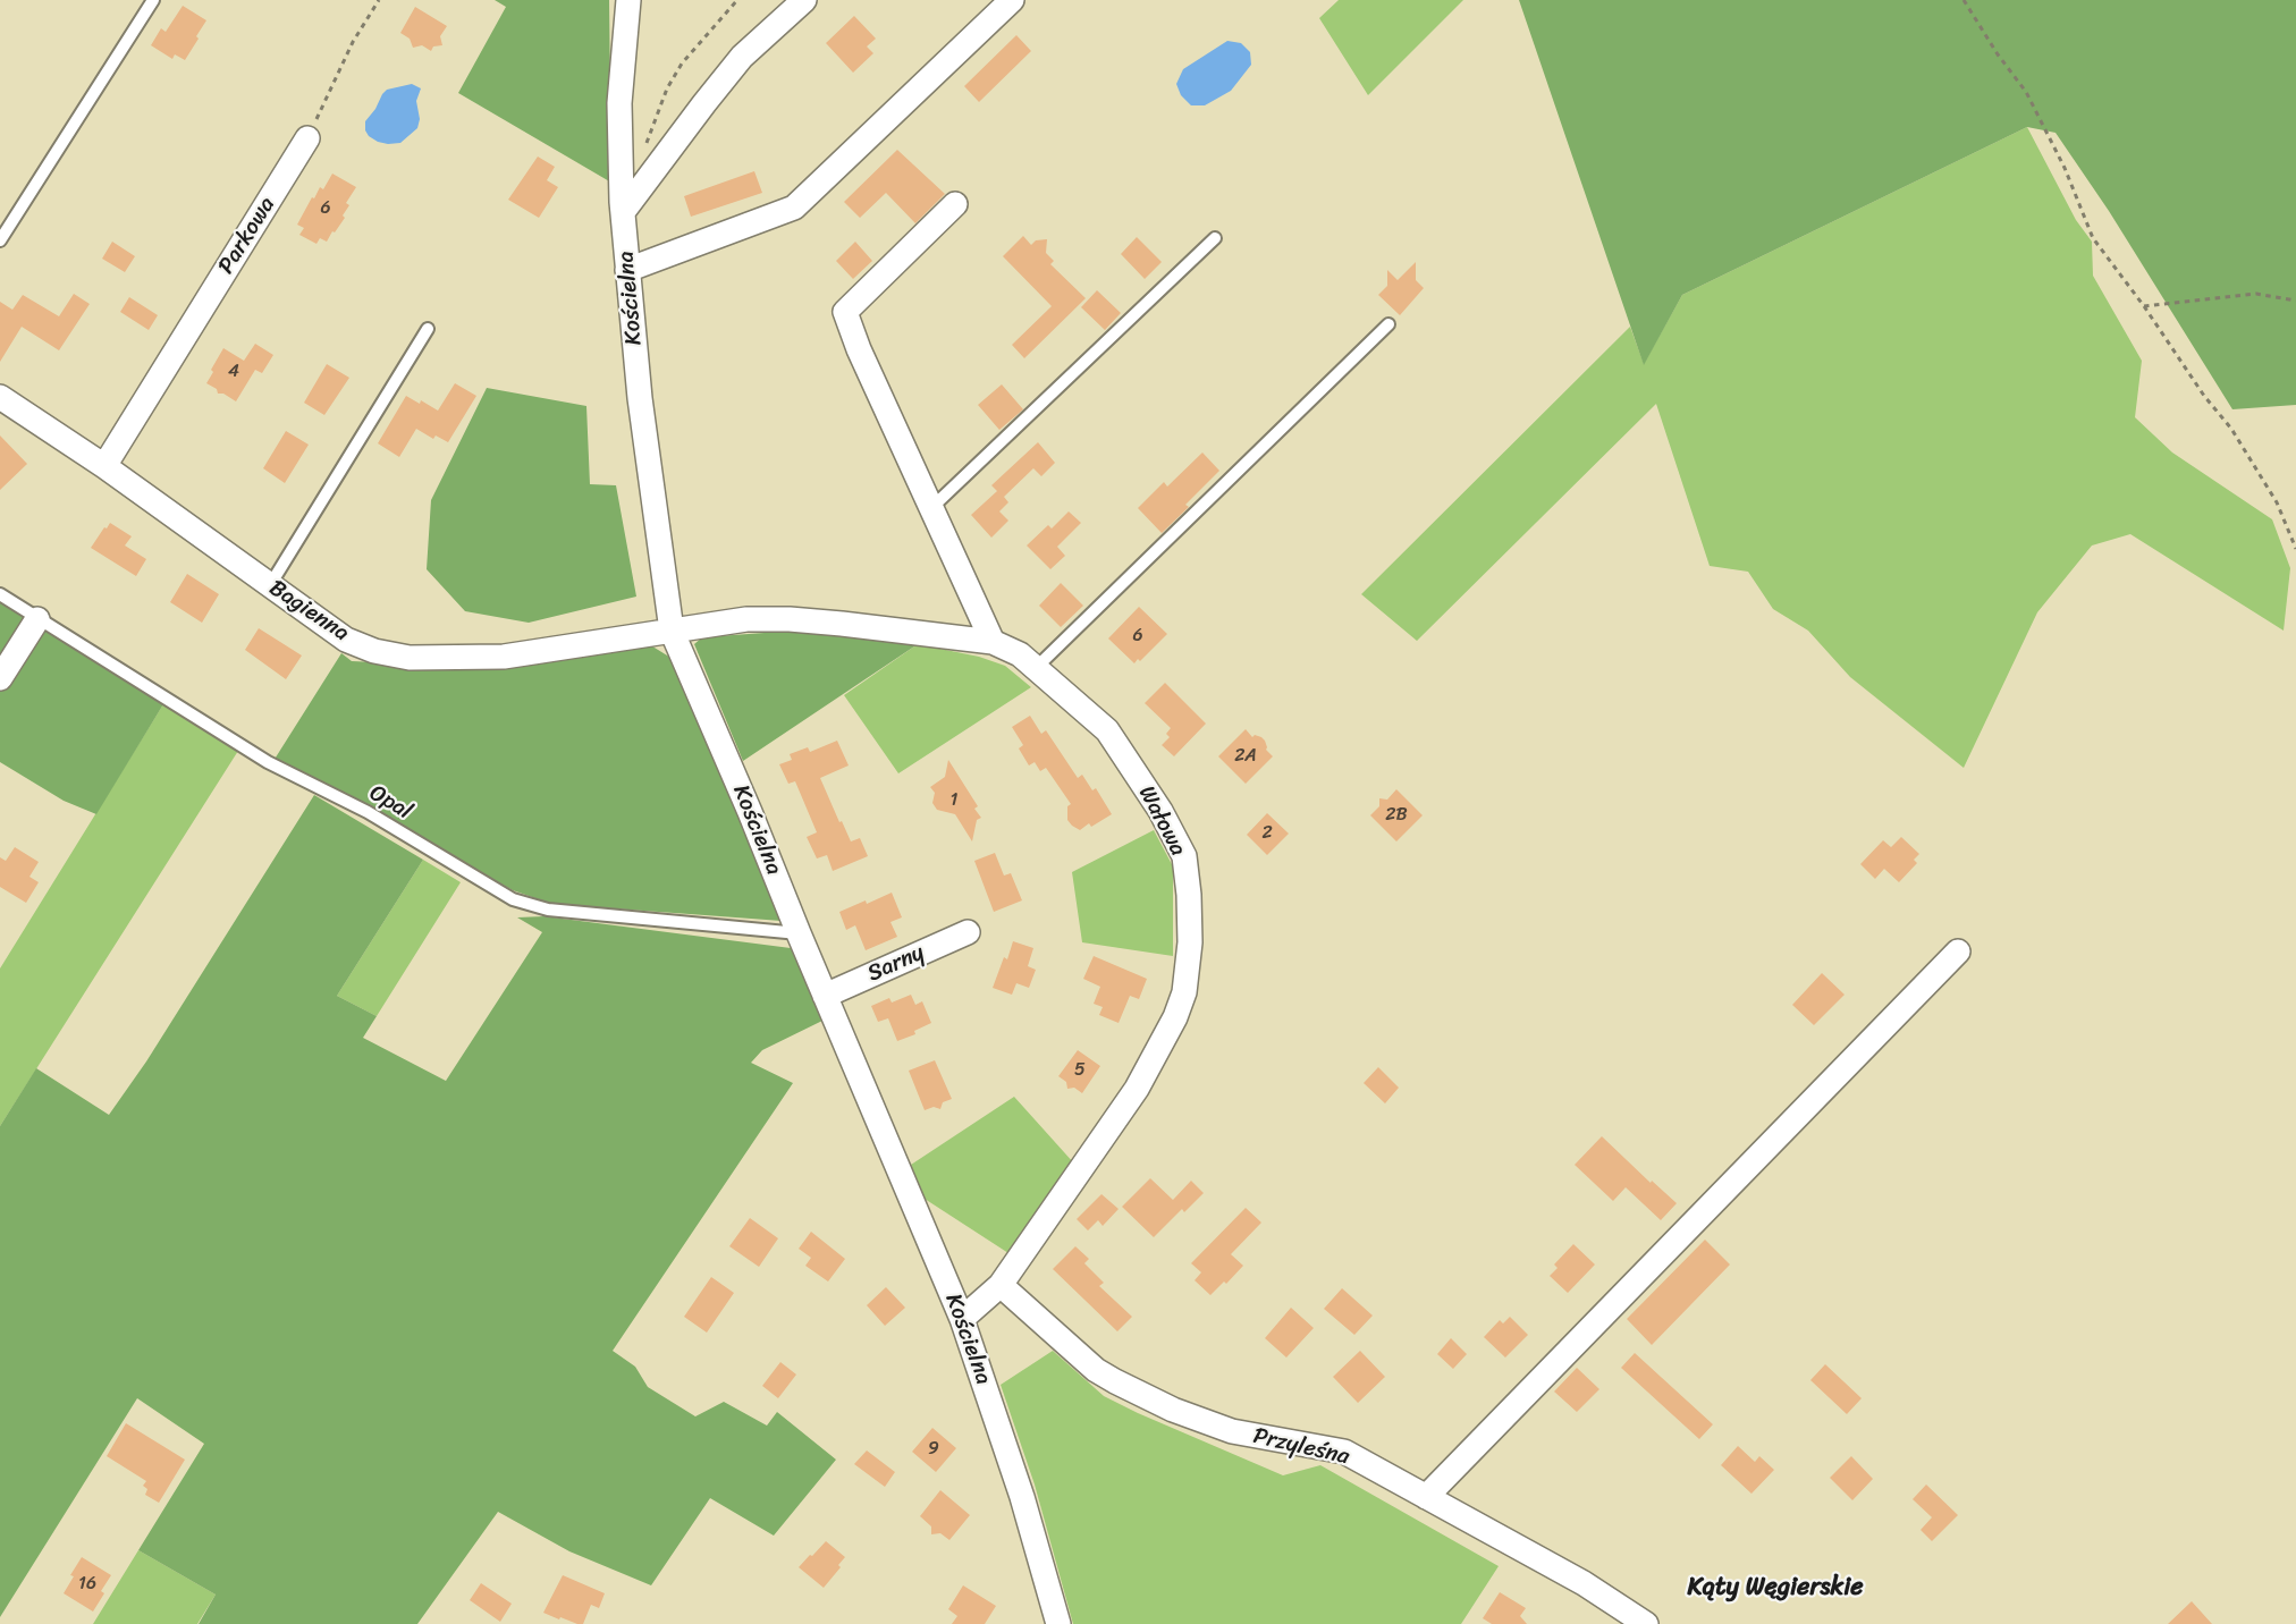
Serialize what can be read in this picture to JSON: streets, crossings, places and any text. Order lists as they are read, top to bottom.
{
  "streets": {
    "street": [
      "Parkowa",
      "Kościelna",
      "Bagienna",
      "Wałowa",
      "Sarny",
      "Przyleśna"
    ],
    "lane": ["Opal"]
  },
  "crossings": [
    ["Parkowa", "Bagienna"],
    ["Kościelna", "Bagienna"],
    ["Kościelna", "Opal"],
    ["Kościelna", "Wałowa"],
    ["Kościelna", "Sarny"],
    ["Bagienna", "Wałowa"],
    ["Wałowa", "Przyleśna"]
  ],
  "districts": ["Kąty Węgierskie"],
  "house_numbers": [
    "6",
    "4",
    "6",
    "2A",
    "1",
    "2B",
    "2",
    "5",
    "9",
    "16"
  ]
}
